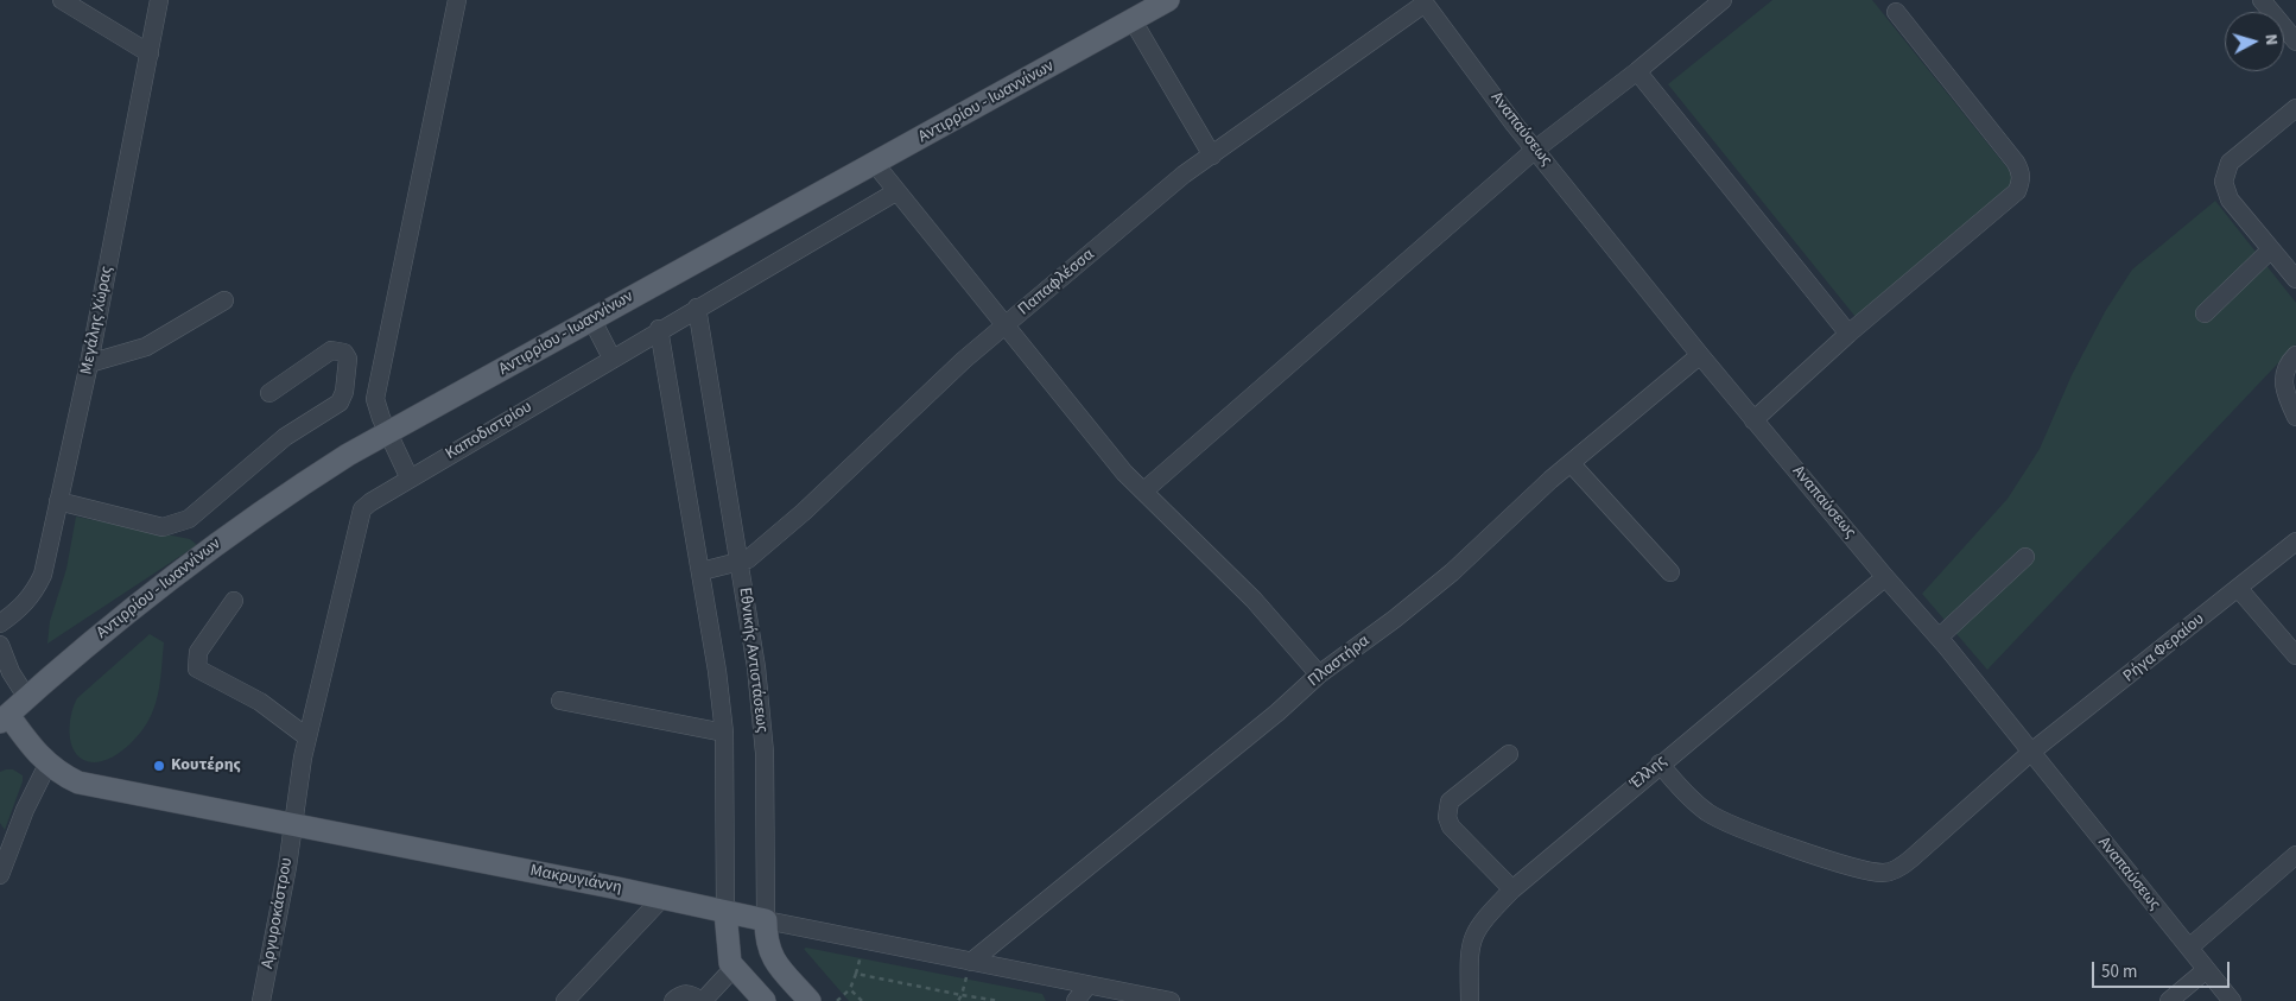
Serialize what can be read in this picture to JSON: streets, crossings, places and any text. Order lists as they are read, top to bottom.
{
  "streets": {
    "main road": ["Αντιρρίου - Ιωαννίνων", "Εθνικής Αντιστάσεως", "Μακρυγιάννη"],
    "street": [
      "Αναπαύσεως",
      "Παπαφλέσσα",
      "Μεγάλης Χώρας",
      "Καποδιστρίου",
      "Ρήγα Φεραίου",
      "Πλαστήρα",
      "Έλλης",
      "Αργυροκάστρου"
    ]
  },
  "crossings": [
    ["Αντιρρίου - Ιωαννίνων", "Μακρυγιάννη"],
    ["Αναπαύσεως", "Παπαφλέσσα"],
    ["Αναπαύσεως", "Ρήγα Φεραίου"],
    ["Αναπαύσεως", "Πλαστήρα"],
    ["Αναπαύσεως", "Έλλης"],
    ["Παπαφλέσσα", "Εθνικής Αντιστάσεως"],
    ["Καποδιστρίου", "Εθνικής Αντιστάσεως"],
    ["Καποδιστρίου", "Μακρυγιάννη"],
    ["Καποδιστρίου", "Αργυροκάστρου"],
    ["Ρήγα Φεραίου", "Έλλης"],
    ["Εθνικής Αντιστάσεως", "Μακρυγιάννη"],
    ["Πλαστήρα", "Μακρυγιάννη"],
    ["Μακρυγιάννη", "Αργυροκάστρου"]
  ],
  "places": ["Κουτέρης"],
  "scale_bar": "50 m",
  "north": "right"
}
